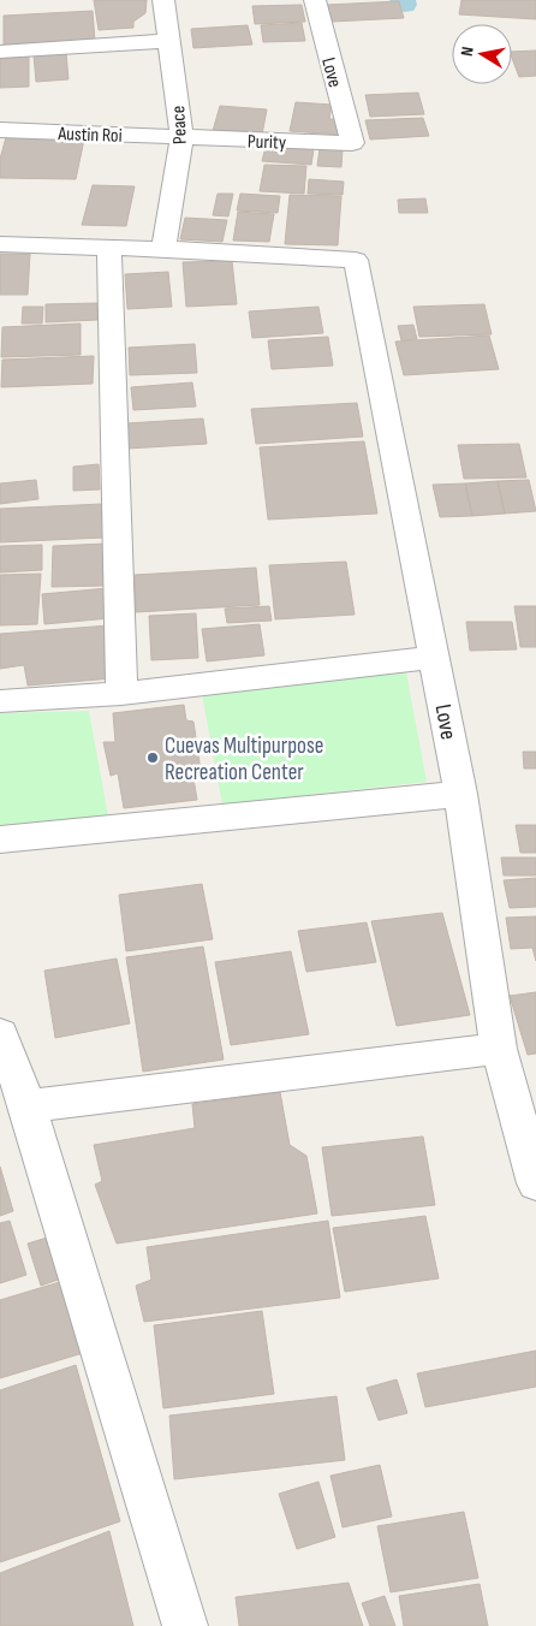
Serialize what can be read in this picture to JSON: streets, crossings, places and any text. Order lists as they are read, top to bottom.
{
  "streets": {
    "street": [
      "Love",
      "Peace",
      "Austin Roi",
      "Purity"
    ]
  },
  "crossings": [
    ["Love", "Peace"],
    ["Love", "Purity"],
    ["Peace", "Austin Roi"],
    ["Peace", "Purity"],
    ["Austin Roi", "Purity"]
  ],
  "places": ["Cuevas Multipurpose Recreation Center"],
  "north": "left"
}
